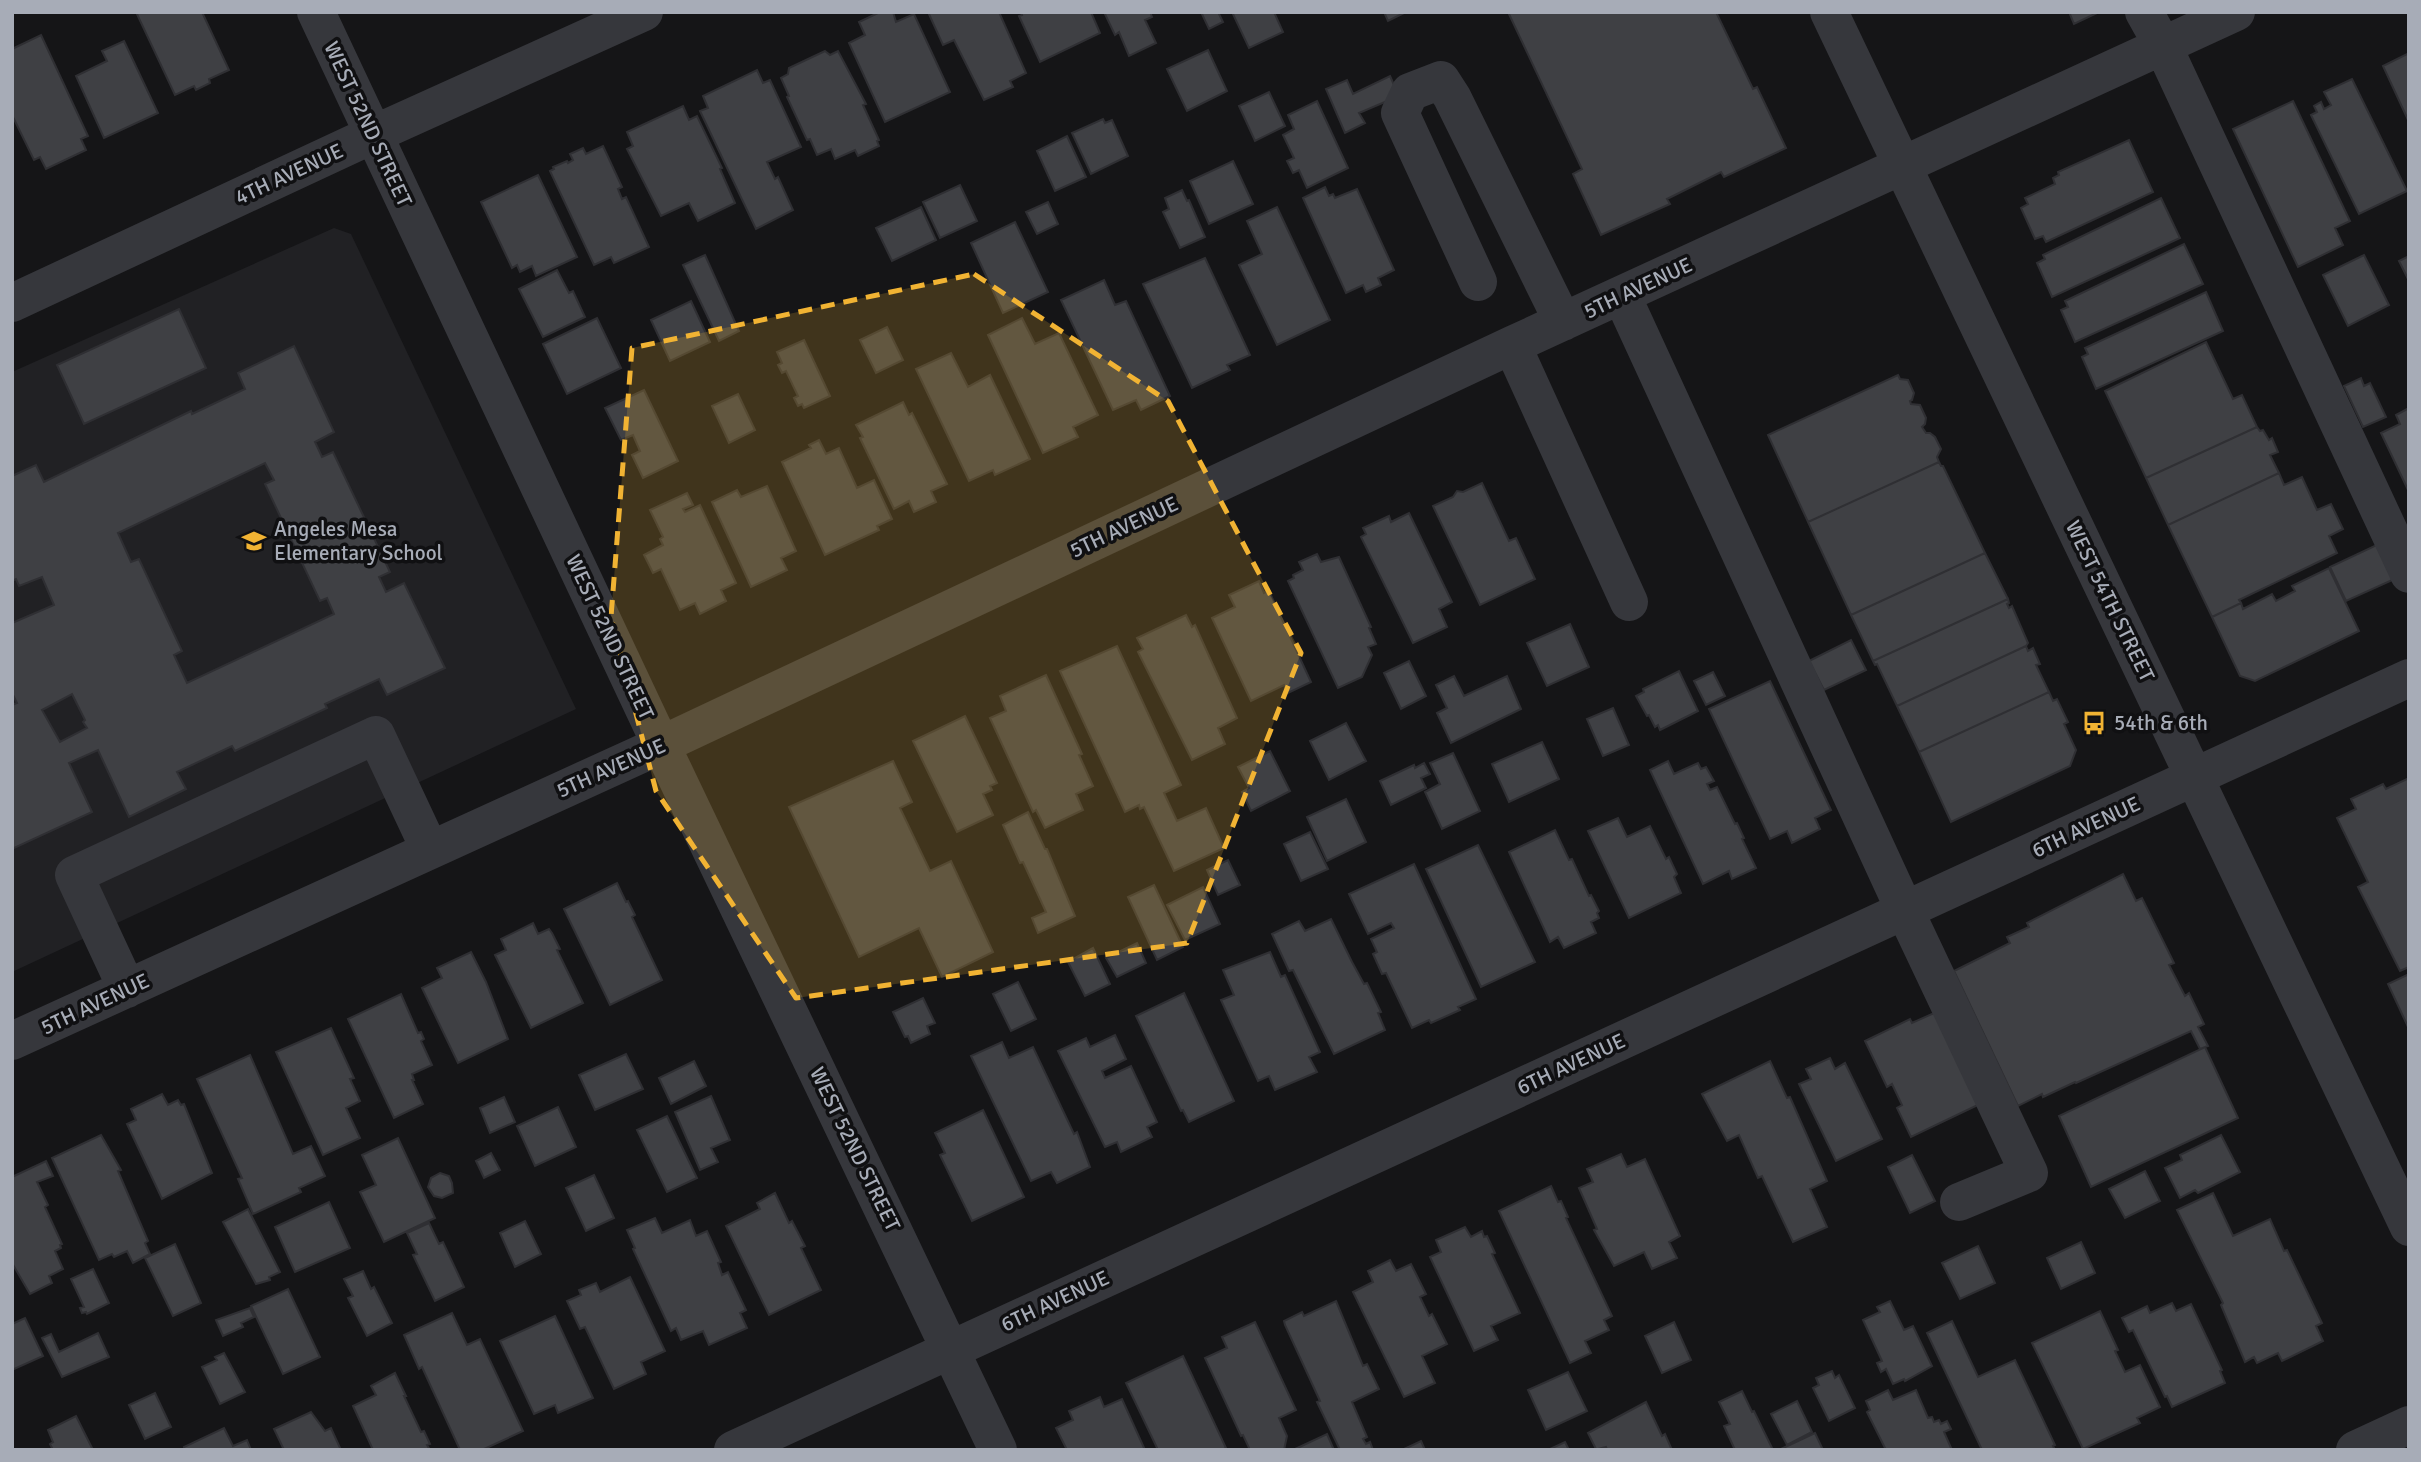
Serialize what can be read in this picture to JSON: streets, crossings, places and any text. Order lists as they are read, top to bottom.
{
  "streets": {
    "street": [
      "WEST 52ND STREET",
      "4TH AVENUE",
      "5TH AVENUE",
      "WEST 54TH STREET",
      "6TH AVENUE"
    ]
  },
  "crossings": [
    ["WEST 52ND STREET", "4TH AVENUE"],
    ["WEST 52ND STREET", "5TH AVENUE"],
    ["WEST 52ND STREET", "6TH AVENUE"],
    ["5TH AVENUE", "WEST 54TH STREET"],
    ["WEST 54TH STREET", "6TH AVENUE"]
  ],
  "places": {
    "school or university": ["Angeles Mesa Elementary School"],
    "bus stop": ["54th & 6th"]
  }
}
